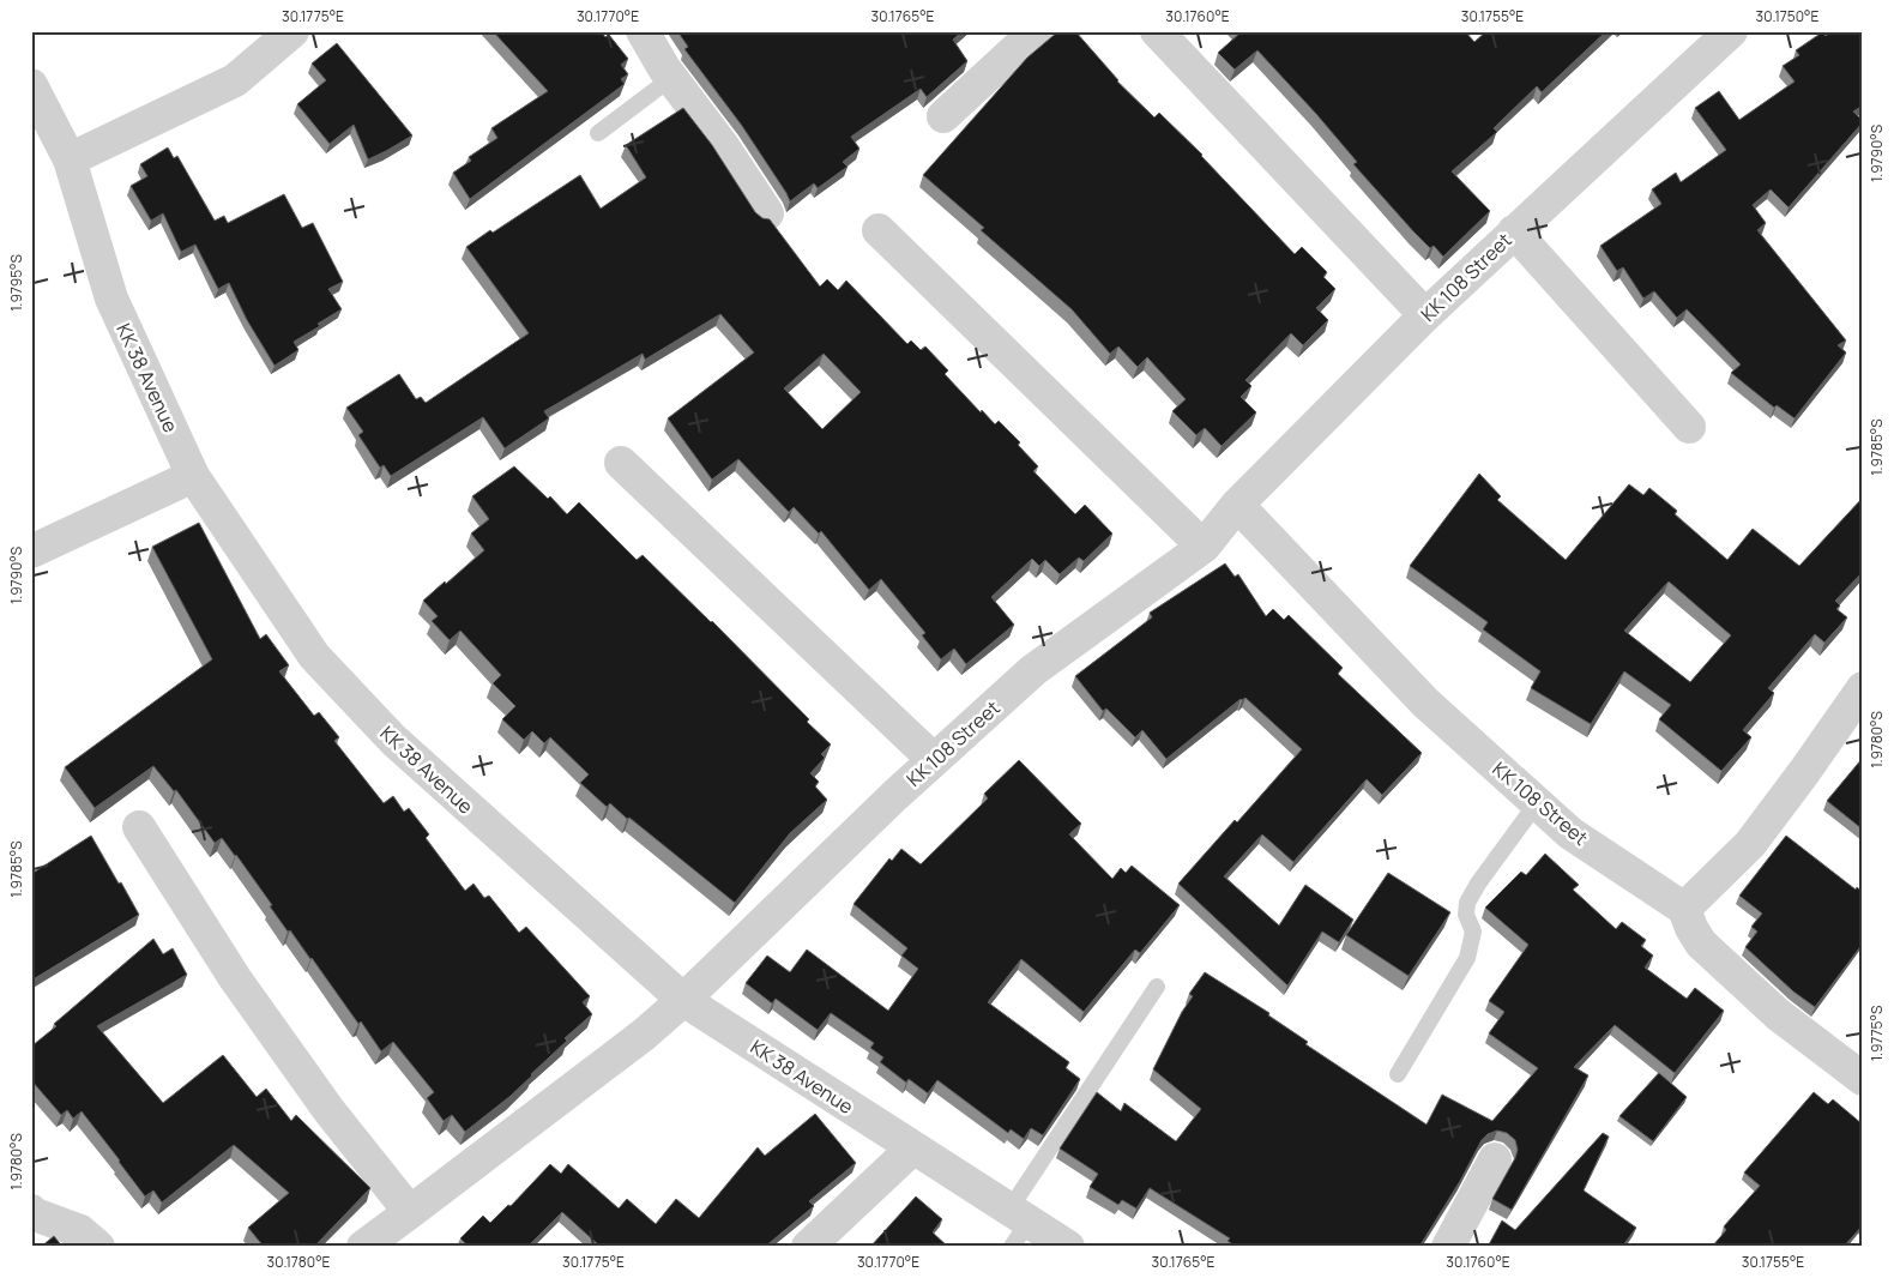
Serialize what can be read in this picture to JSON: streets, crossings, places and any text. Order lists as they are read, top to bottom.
{
  "streets": {
    "street": ["KK 108 Street", "KK 38 Avenue"]
  },
  "crossings": [
    ["KK 108 Street", "KK 38 Avenue"]
  ],
  "coordinates": [
    "30.1775°E",
    "30.1770°E",
    "30.1765°E",
    "30.1760°E",
    "30.1755°E",
    "30.1750°E",
    "1.9790°S",
    "1.9795°S",
    "1.9785°S",
    "1.9780°S",
    "1.9775°S",
    "30.1780°E"
  ]
}
